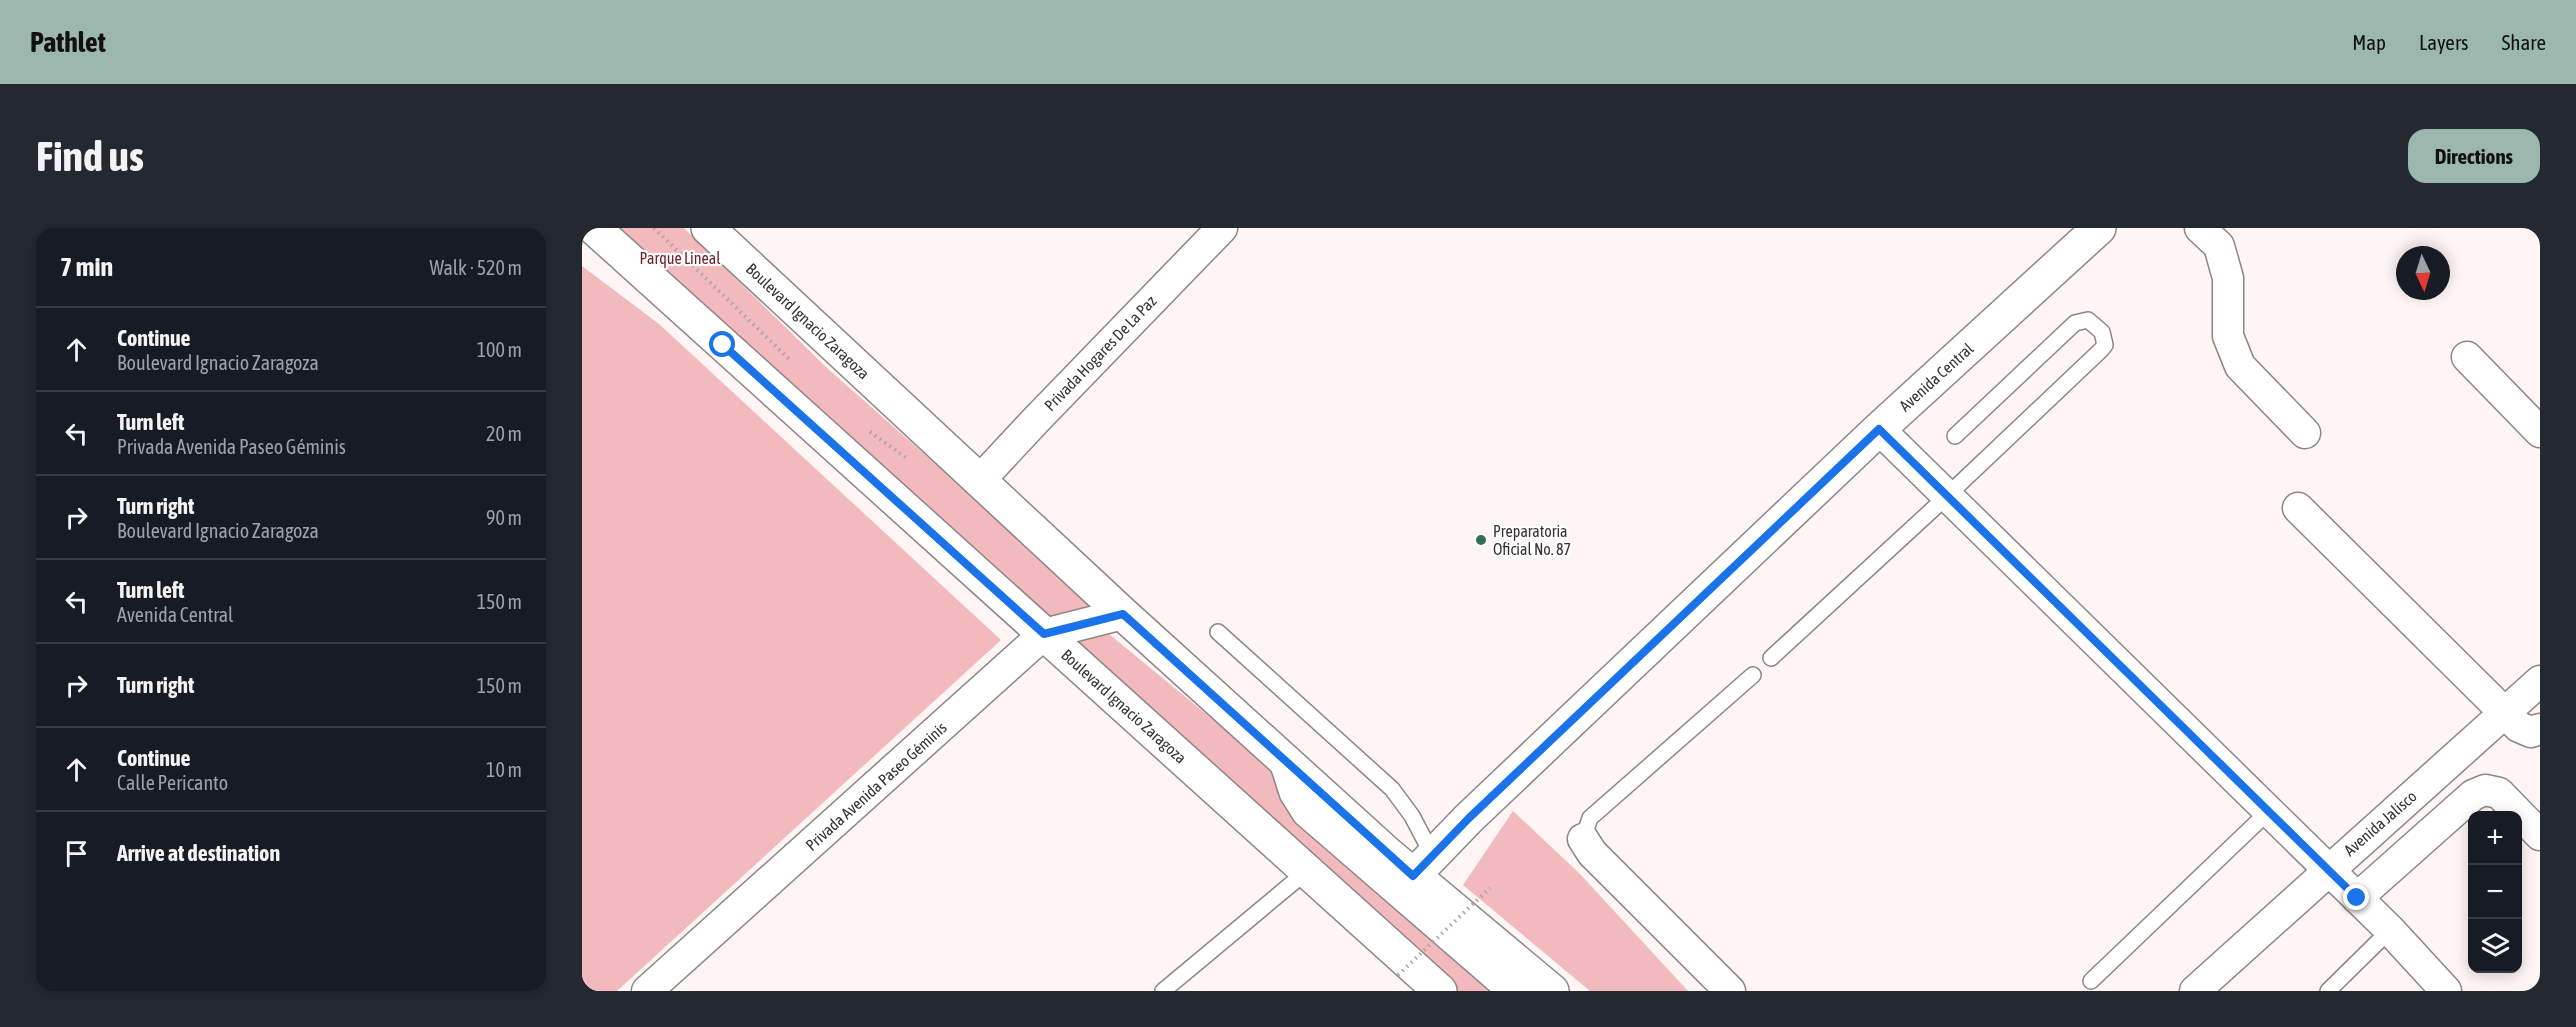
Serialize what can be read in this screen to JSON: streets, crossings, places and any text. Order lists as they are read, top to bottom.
{
  "streets": {
    "main road": ["Boulevard Ignacio Zaragoza", "Avenida Central"],
    "street": ["Privada Hogares De La Paz", "Privada Avenida Paseo Géminis", "Avenida Jalisco"]
  },
  "crossings": [
    ["Boulevard Ignacio Zaragoza", "Privada Hogares De La Paz"],
    ["Boulevard Ignacio Zaragoza", "Avenida Central"],
    ["Boulevard Ignacio Zaragoza", "Privada Avenida Paseo Géminis"]
  ],
  "parks": ["Parque Lineal"],
  "places": ["Preparatoria Oficial No. 87"],
  "north": "bottom",
  "page": {
    "header": "Pathlet",
    "nav": ["Map", "Layers", "Share"],
    "buttons": "Directions",
    "title": "Find us",
    "heading": ["7 min", "Walk · 520 m"],
    "list": [
      ["Continue", "Boulevard Ignacio Zaragoza", "100 m"],
      ["Turn left", "Privada Avenida Paseo Géminis", "20 m"],
      ["Turn right", "Boulevard Ignacio Zaragoza", "90 m"],
      ["Turn left", "Avenida Central", "150 m"],
      ["Turn right", "150 m"],
      ["Continue", "Calle Pericanto", "10 m"],
      "Arrive at destination"
    ],
    "map_buttons": ["+", "−"]
  }
}
